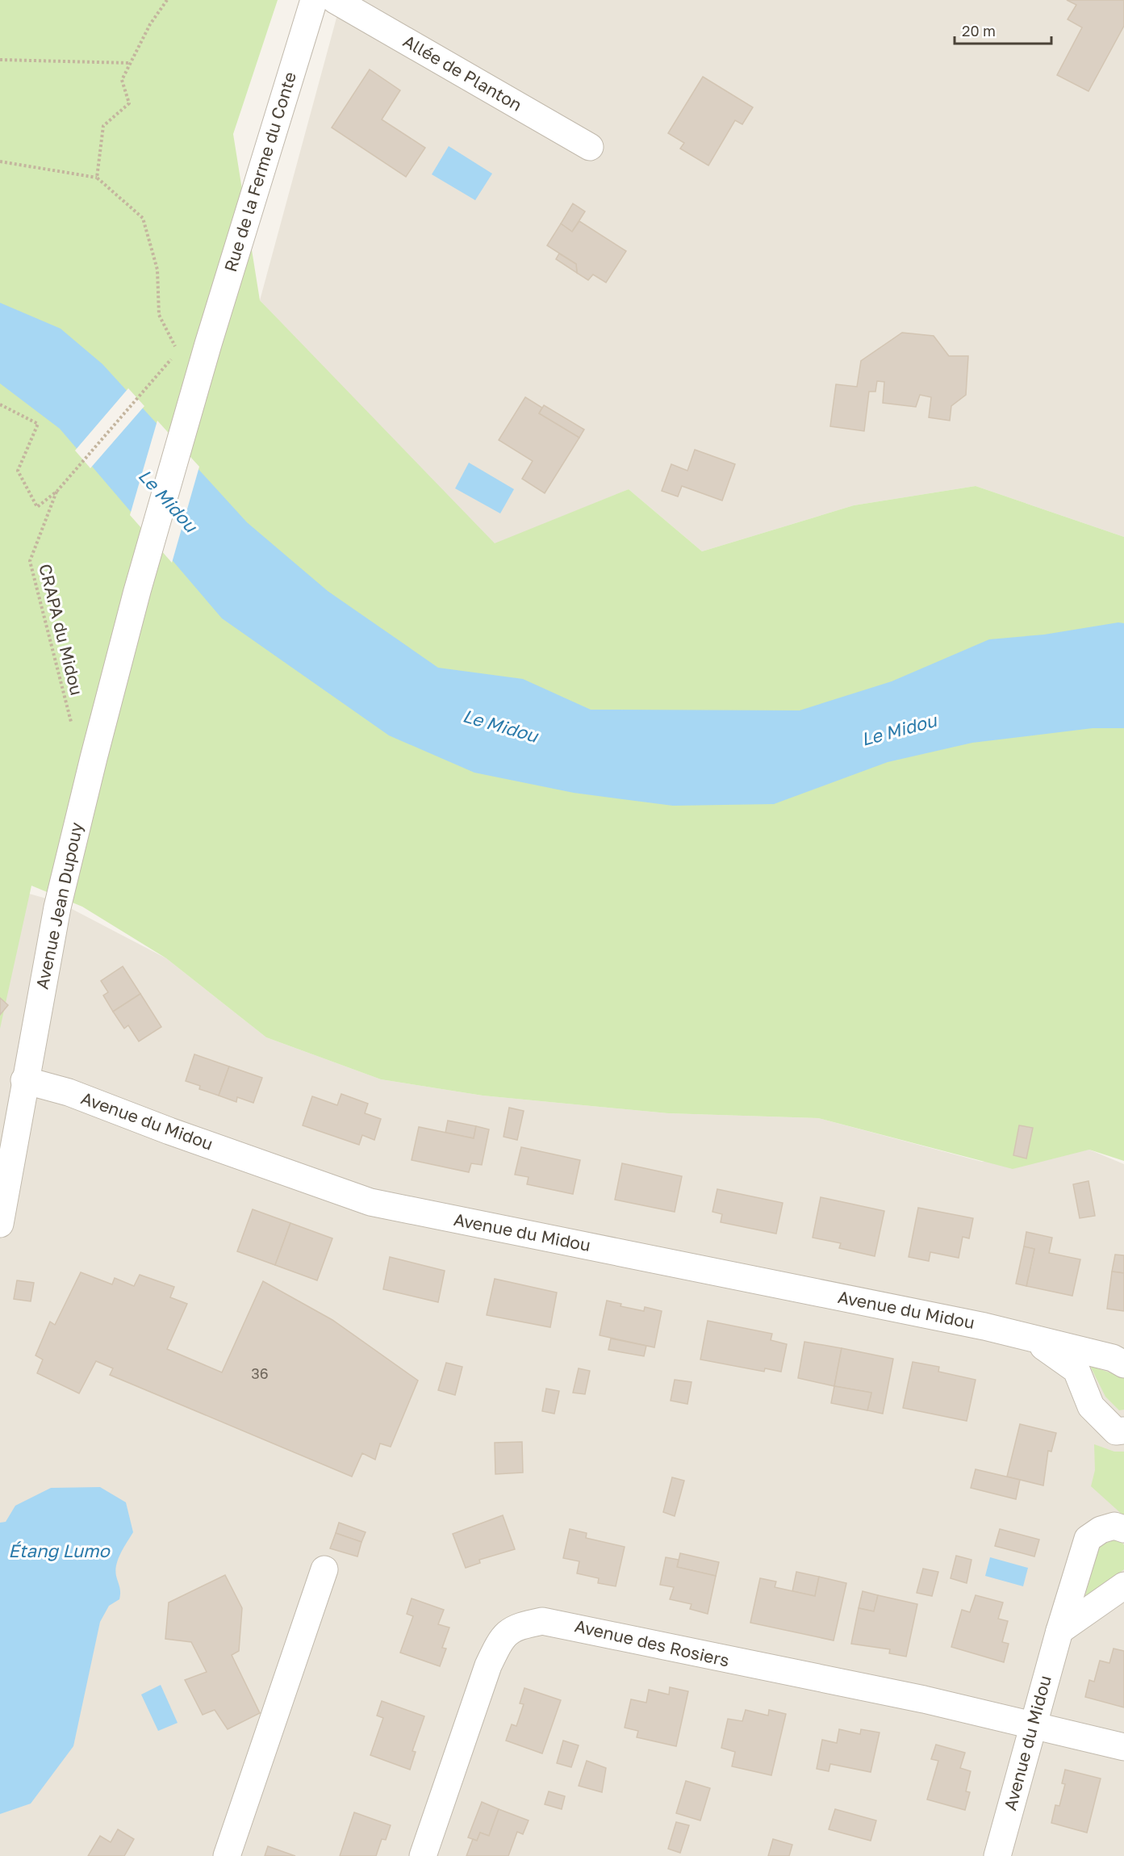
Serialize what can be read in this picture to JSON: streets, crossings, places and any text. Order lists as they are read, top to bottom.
{
  "streets": {
    "street": [
      "Allée de Planton",
      "Rue de la Ferme du Conte",
      "Avenue Jean Dupouy",
      "Avenue du Midou",
      "Avenue des Rosiers"
    ],
    "path": ["CRAPA du Midou"]
  },
  "crossings": [
    ["Rue de la Ferme du Conte", "Avenue Jean Dupouy"],
    ["CRAPA du Midou", "Avenue Jean Dupouy"],
    ["Avenue Jean Dupouy", "Avenue du Midou"],
    ["Avenue du Midou", "Avenue des Rosiers"]
  ],
  "water": ["Le Midou", "Étang Lumo"],
  "house_numbers": ["36"],
  "scale_bar": "20 m"
}
